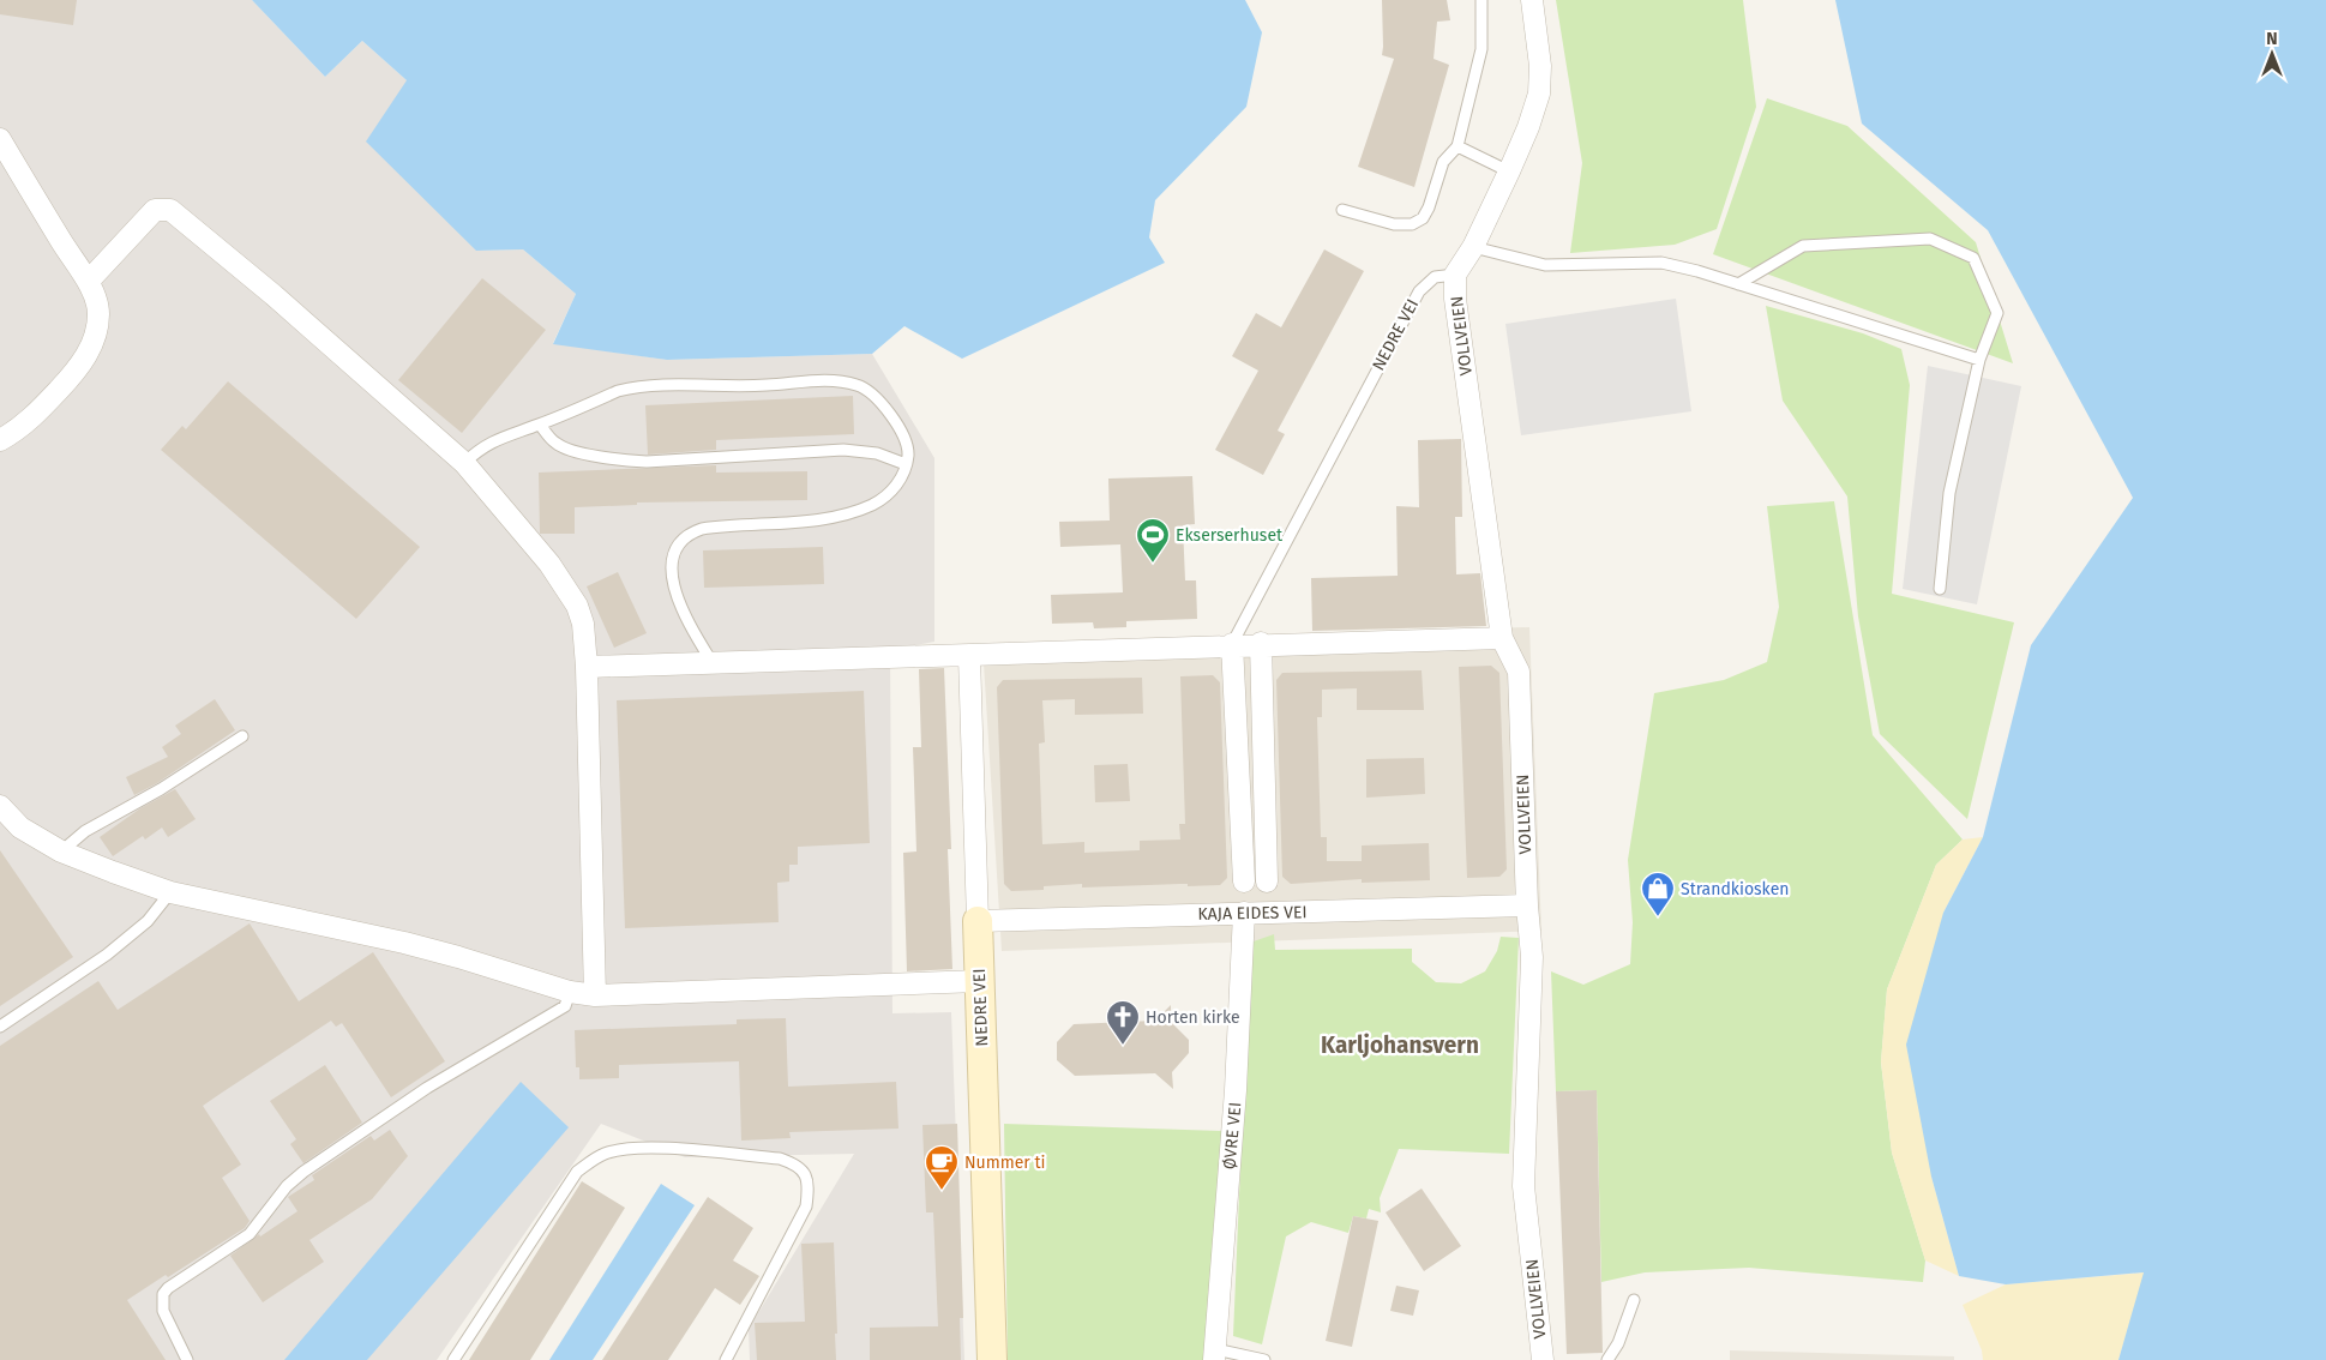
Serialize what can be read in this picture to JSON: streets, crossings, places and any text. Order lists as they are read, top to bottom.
{
  "streets": {
    "main road": ["NEDRE VEI"],
    "street": ["VOLLVEIEN", "KAJA EIDES VEI", "ØVRE VEI"]
  },
  "crossings": [
    ["NEDRE VEI", "VOLLVEIEN"],
    ["NEDRE VEI", "KAJA EIDES VEI"],
    ["VOLLVEIEN", "KAJA EIDES VEI"],
    ["KAJA EIDES VEI", "ØVRE VEI"]
  ],
  "districts": ["Karljohansvern"],
  "places": {
    "sports": ["Ekserserhuset"],
    "shop": ["Strandkiosken"],
    "church": ["Horten kirke"],
    "cafe": ["Nummer ti"]
  },
  "north": "top"
}
